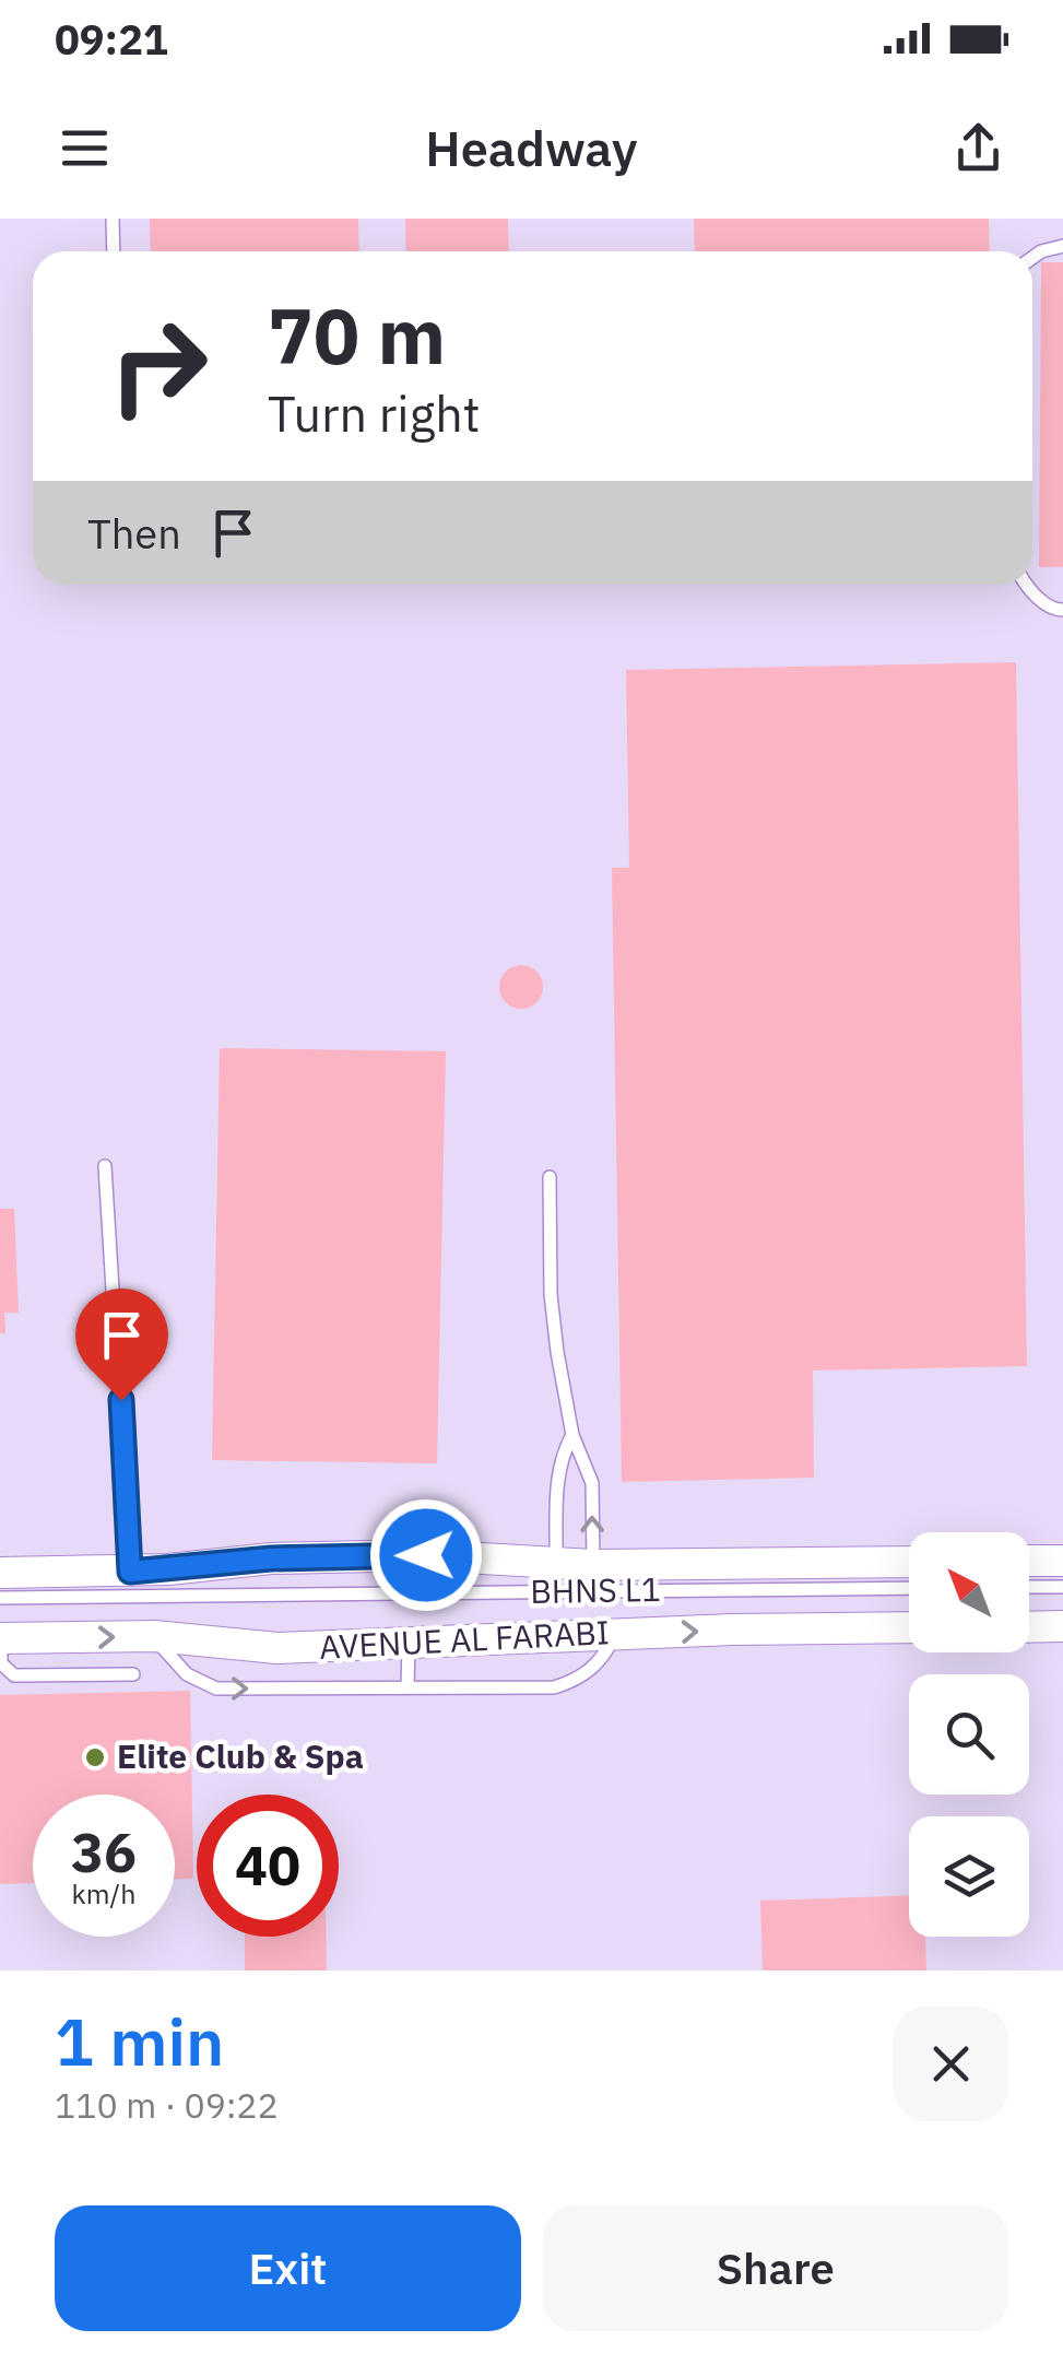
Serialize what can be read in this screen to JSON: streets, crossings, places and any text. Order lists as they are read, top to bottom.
{
  "streets": {
    "street": ["AVENUE AL FARABI"],
    "lane": ["BHNS L1"]
  },
  "places": ["Elite Club & Spa"],
  "north": "top left",
  "page": {
    "status": "09:21",
    "header": "Headway",
    "turn": ["70 m", "Turn right"],
    "then": "Then",
    "speed": "36 km/h",
    "limit": "40",
    "heading": ["1 min", "110 m · 09:22"],
    "buttons": ["Exit", "Share"]
  }
}
